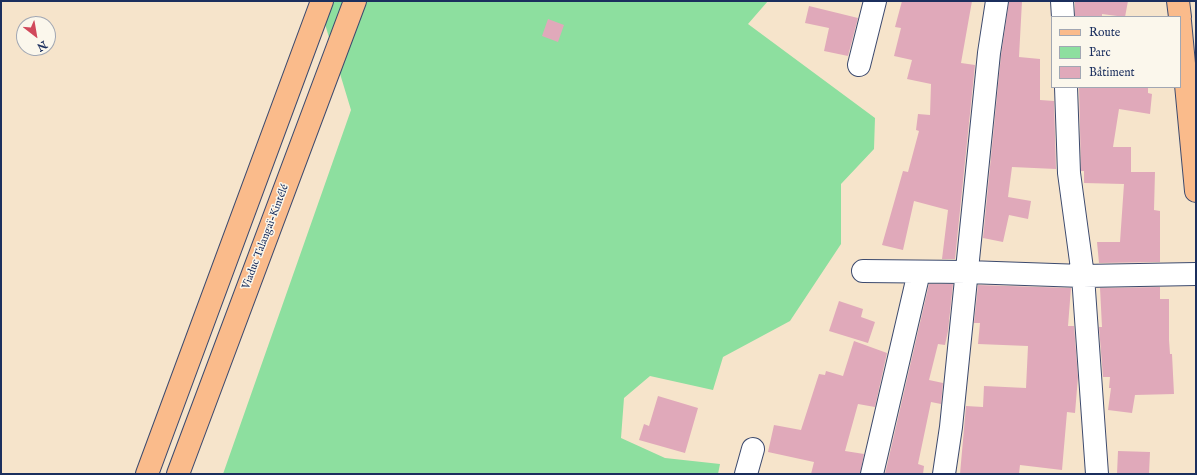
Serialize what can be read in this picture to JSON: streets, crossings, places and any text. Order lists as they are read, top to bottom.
{
  "streets": {
    "main road": ["Viaduc Talangaï-Kintélé"]
  },
  "legend": ["Route", "Parc", "Bâtiment"],
  "north": "bottom right"
}
